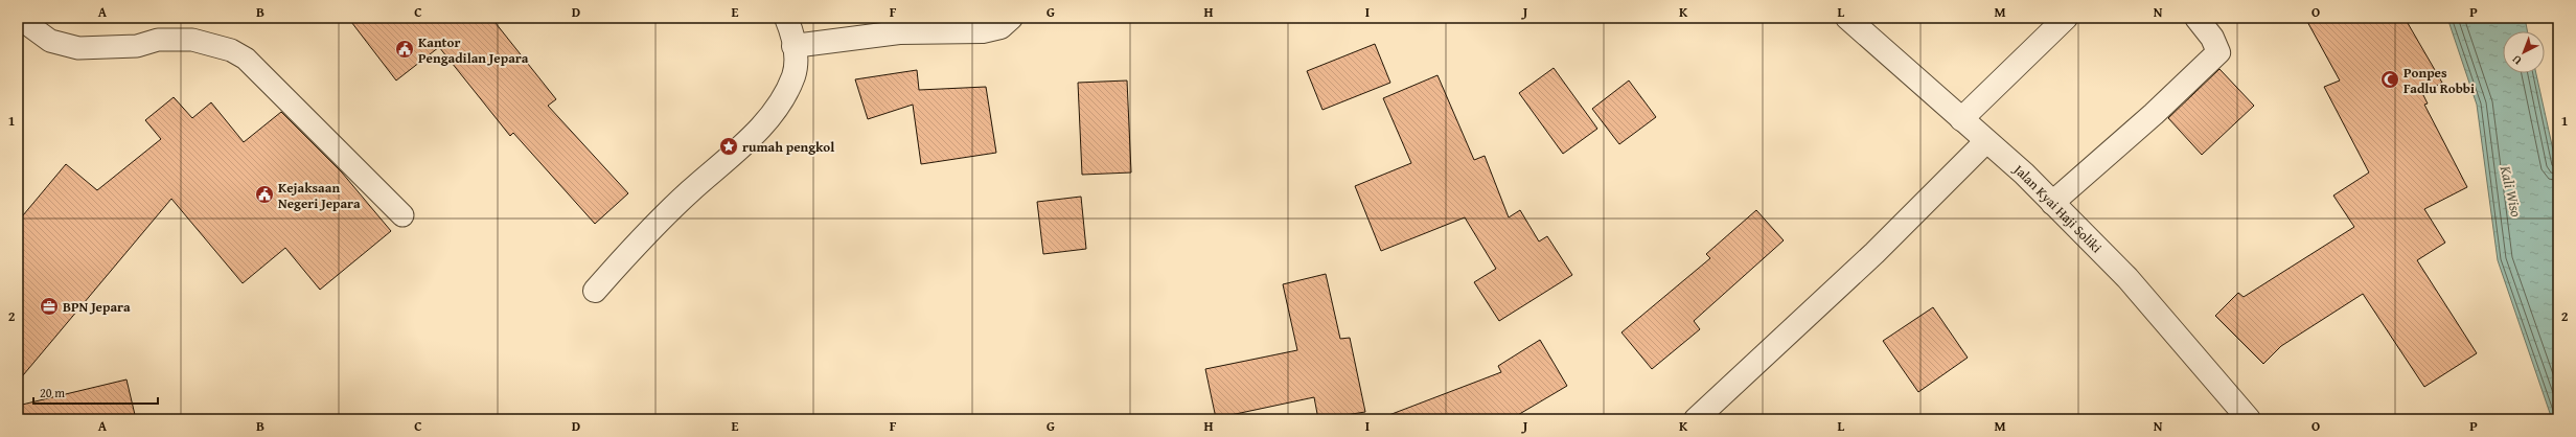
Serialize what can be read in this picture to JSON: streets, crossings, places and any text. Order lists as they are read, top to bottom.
{
  "streets": {
    "street": ["Jalan Kyai Haji Soliki"]
  },
  "water": ["Kali Wiso"],
  "places": {
    "public building": ["Kantor Pengadilan Jepara", "Kejaksaan Negeri Jepara"],
    "mosque": ["Ponpes Fadlu Robbi"],
    "place": ["rumah pengkol"],
    "office": ["BPN Jepara"]
  },
  "scale_bar": "20 m",
  "north": "bottom left",
  "grid": {
    "columns": [
      "A",
      "B",
      "C",
      "D",
      "E",
      "F",
      "G",
      "H",
      "I",
      "J",
      "K",
      "L",
      "M",
      "N",
      "O",
      "P"
    ],
    "rows": ["1", "2"]
  }
}
